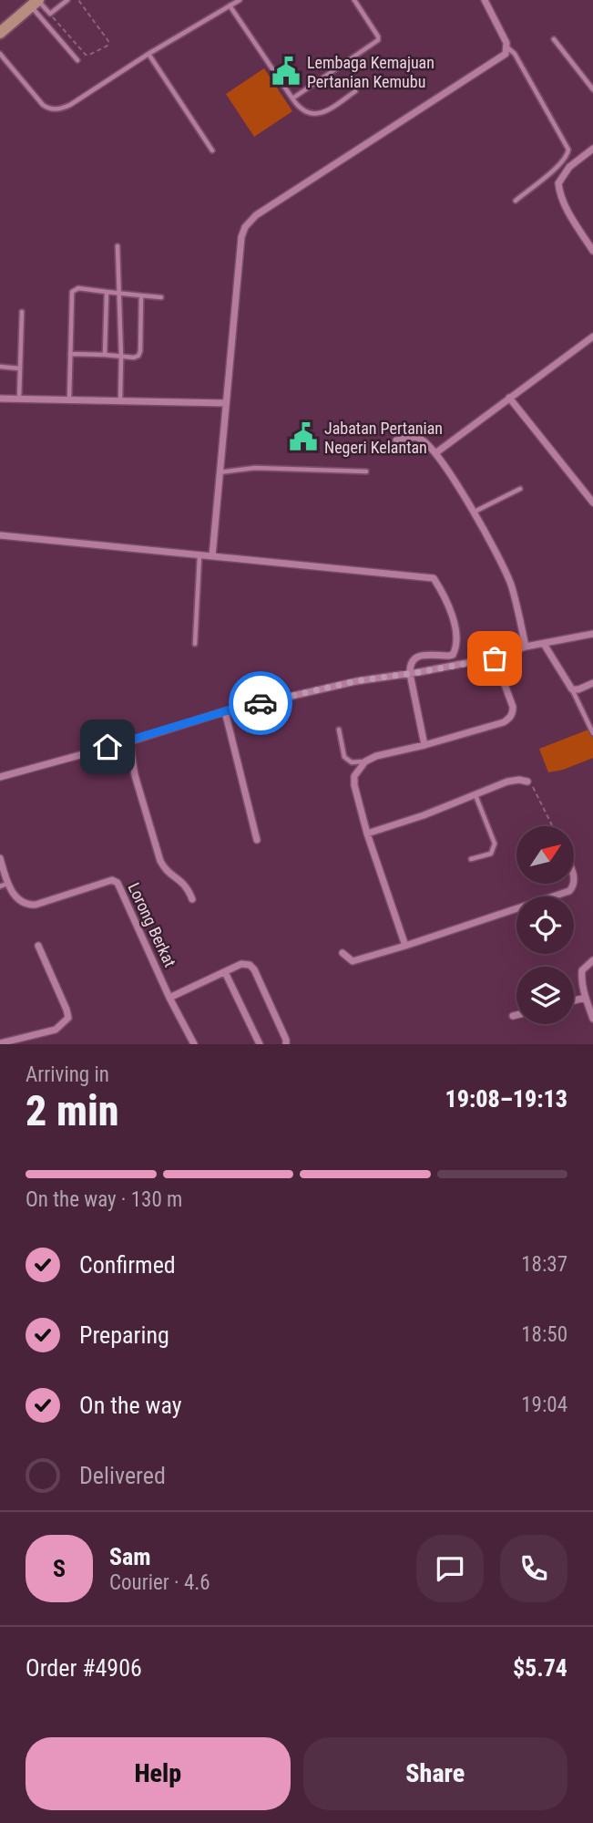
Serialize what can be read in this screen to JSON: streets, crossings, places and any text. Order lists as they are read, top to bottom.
{
  "streets": {
    "street": ["Lorong Berkat"]
  },
  "places": {
    "public building": ["Lembaga Kemajuan Pertanian Kemubu", "Jabatan Pertanian Negeri Kelantan"]
  },
  "north": "top right",
  "page": {
    "heading": ["2 min", "Arriving in", "19:08–19:13"],
    "panel": [
      "Sam",
      "Courier · 4.6",
      "Order #4906",
      "$5.74"
    ],
    "bar": "On the way · 130 m",
    "list": [
      ["Confirmed", "18:37"],
      ["Preparing", "18:50"],
      ["On the way", "19:04"],
      "Delivered"
    ],
    "round": "S",
    "buttons": ["Help", "Share"]
  }
}
